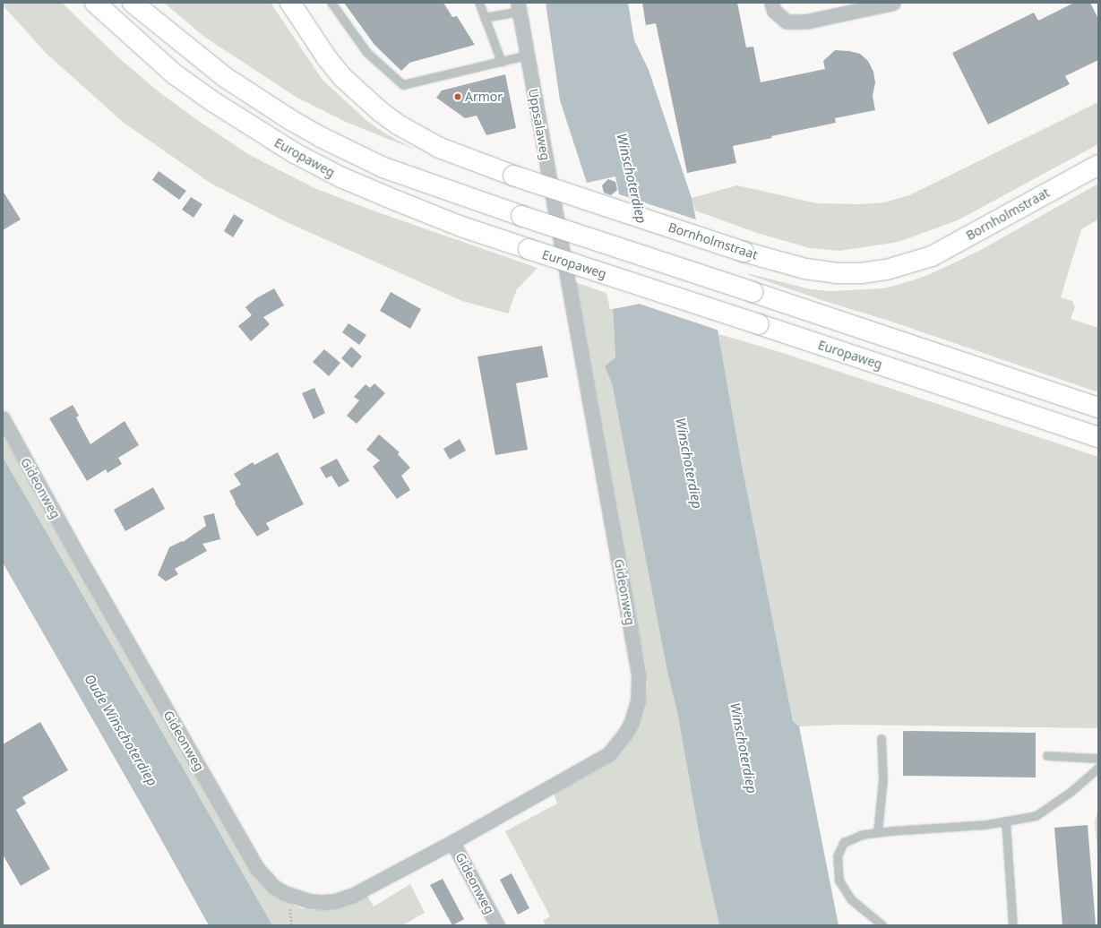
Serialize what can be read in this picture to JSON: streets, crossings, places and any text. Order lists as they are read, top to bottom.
{
  "streets": {
    "main road": ["Europaweg", "Bornholmstraat"],
    "street": ["Uppsalaweg", "Gideonweg"]
  },
  "crossings": [
    ["Uppsalaweg", "Gideonweg"]
  ],
  "water": ["Winschoterdiep", "Oude Winschoterdiep"],
  "places": ["Armor"]
}
